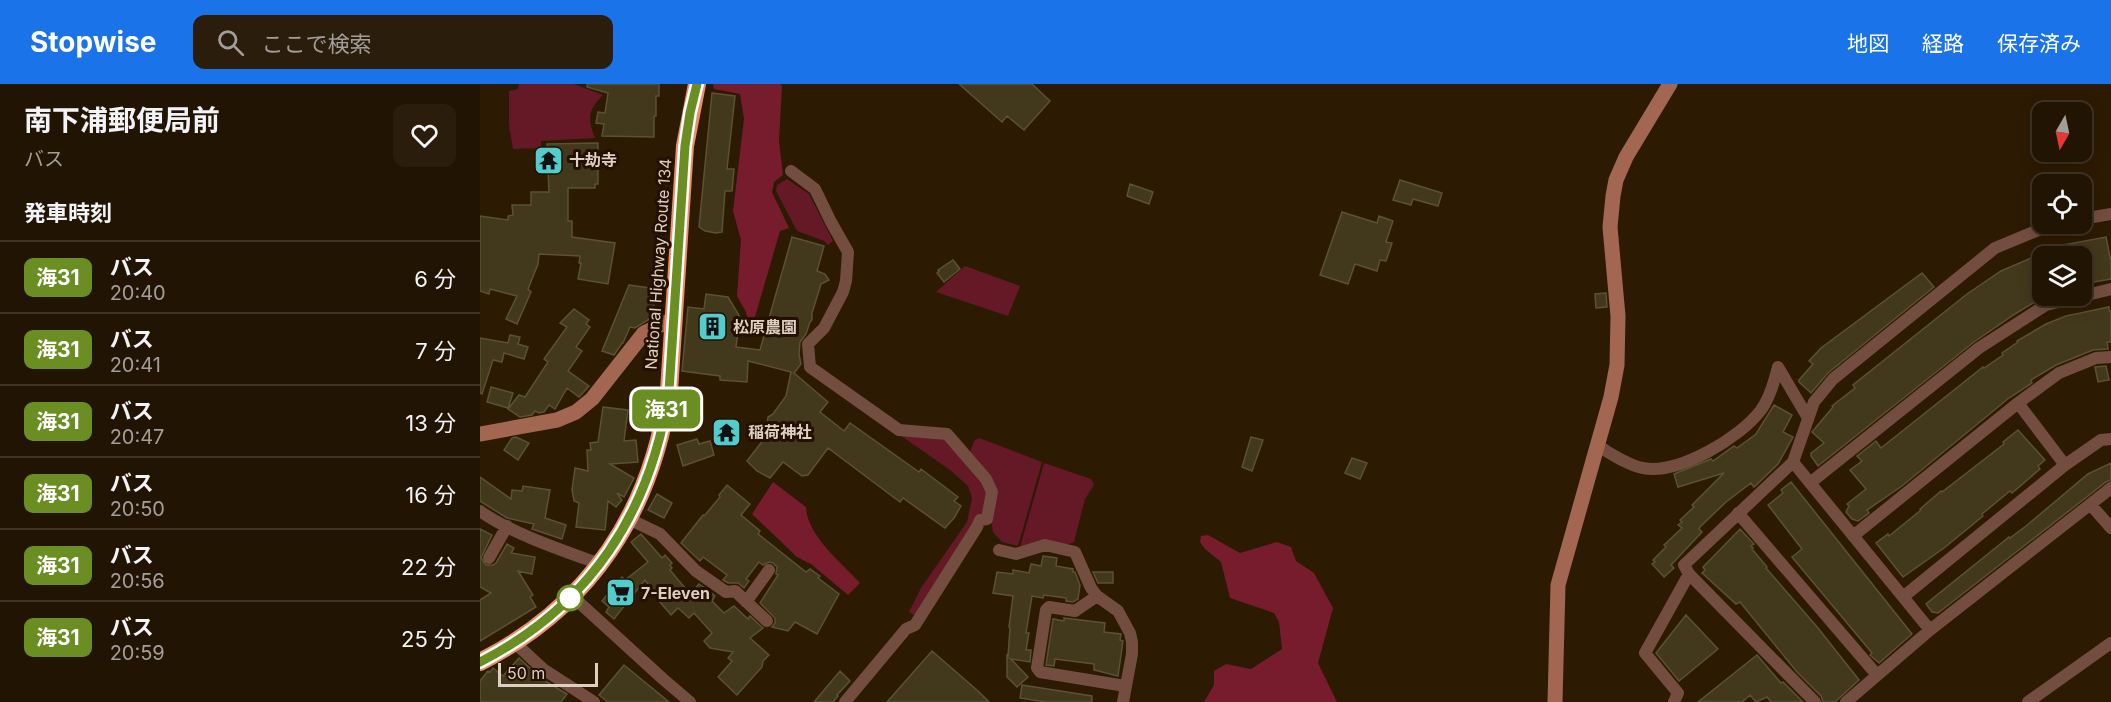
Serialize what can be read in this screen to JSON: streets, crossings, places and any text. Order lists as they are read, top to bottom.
{
  "streets": {
    "highway": ["National Highway Route 134"]
  },
  "places": {
    "temple": ["十劫寺", "稲荷神社"],
    "building": ["松原農園"],
    "supermarket": ["7-Eleven"]
  },
  "lines": ["bus line 海31"],
  "scale_bar": "50 m",
  "north": "bottom",
  "page": {
    "header": "Stopwise",
    "search": "ここで検索",
    "nav": ["地図", "経路", "保存済み"],
    "heading": [
      ["南下浦郵便局前", "バス"],
      "発車時刻"
    ],
    "on_map": "海31",
    "list": [
      {
        "mark": "海31",
        "name": "バス",
        "note": "20:40",
        "value": "6 分"
      },
      {
        "mark": "海31",
        "name": "バス",
        "note": "20:41",
        "value": "7 分"
      },
      {
        "mark": "海31",
        "name": "バス",
        "note": "20:47",
        "value": "13 分"
      },
      {
        "mark": "海31",
        "name": "バス",
        "note": "20:50",
        "value": "16 分"
      },
      {
        "mark": "海31",
        "name": "バス",
        "note": "20:56",
        "value": "22 分"
      },
      {
        "mark": "海31",
        "name": "バス",
        "note": "20:59",
        "value": "25 分"
      }
    ],
    "scale": "50 m"
  }
}
